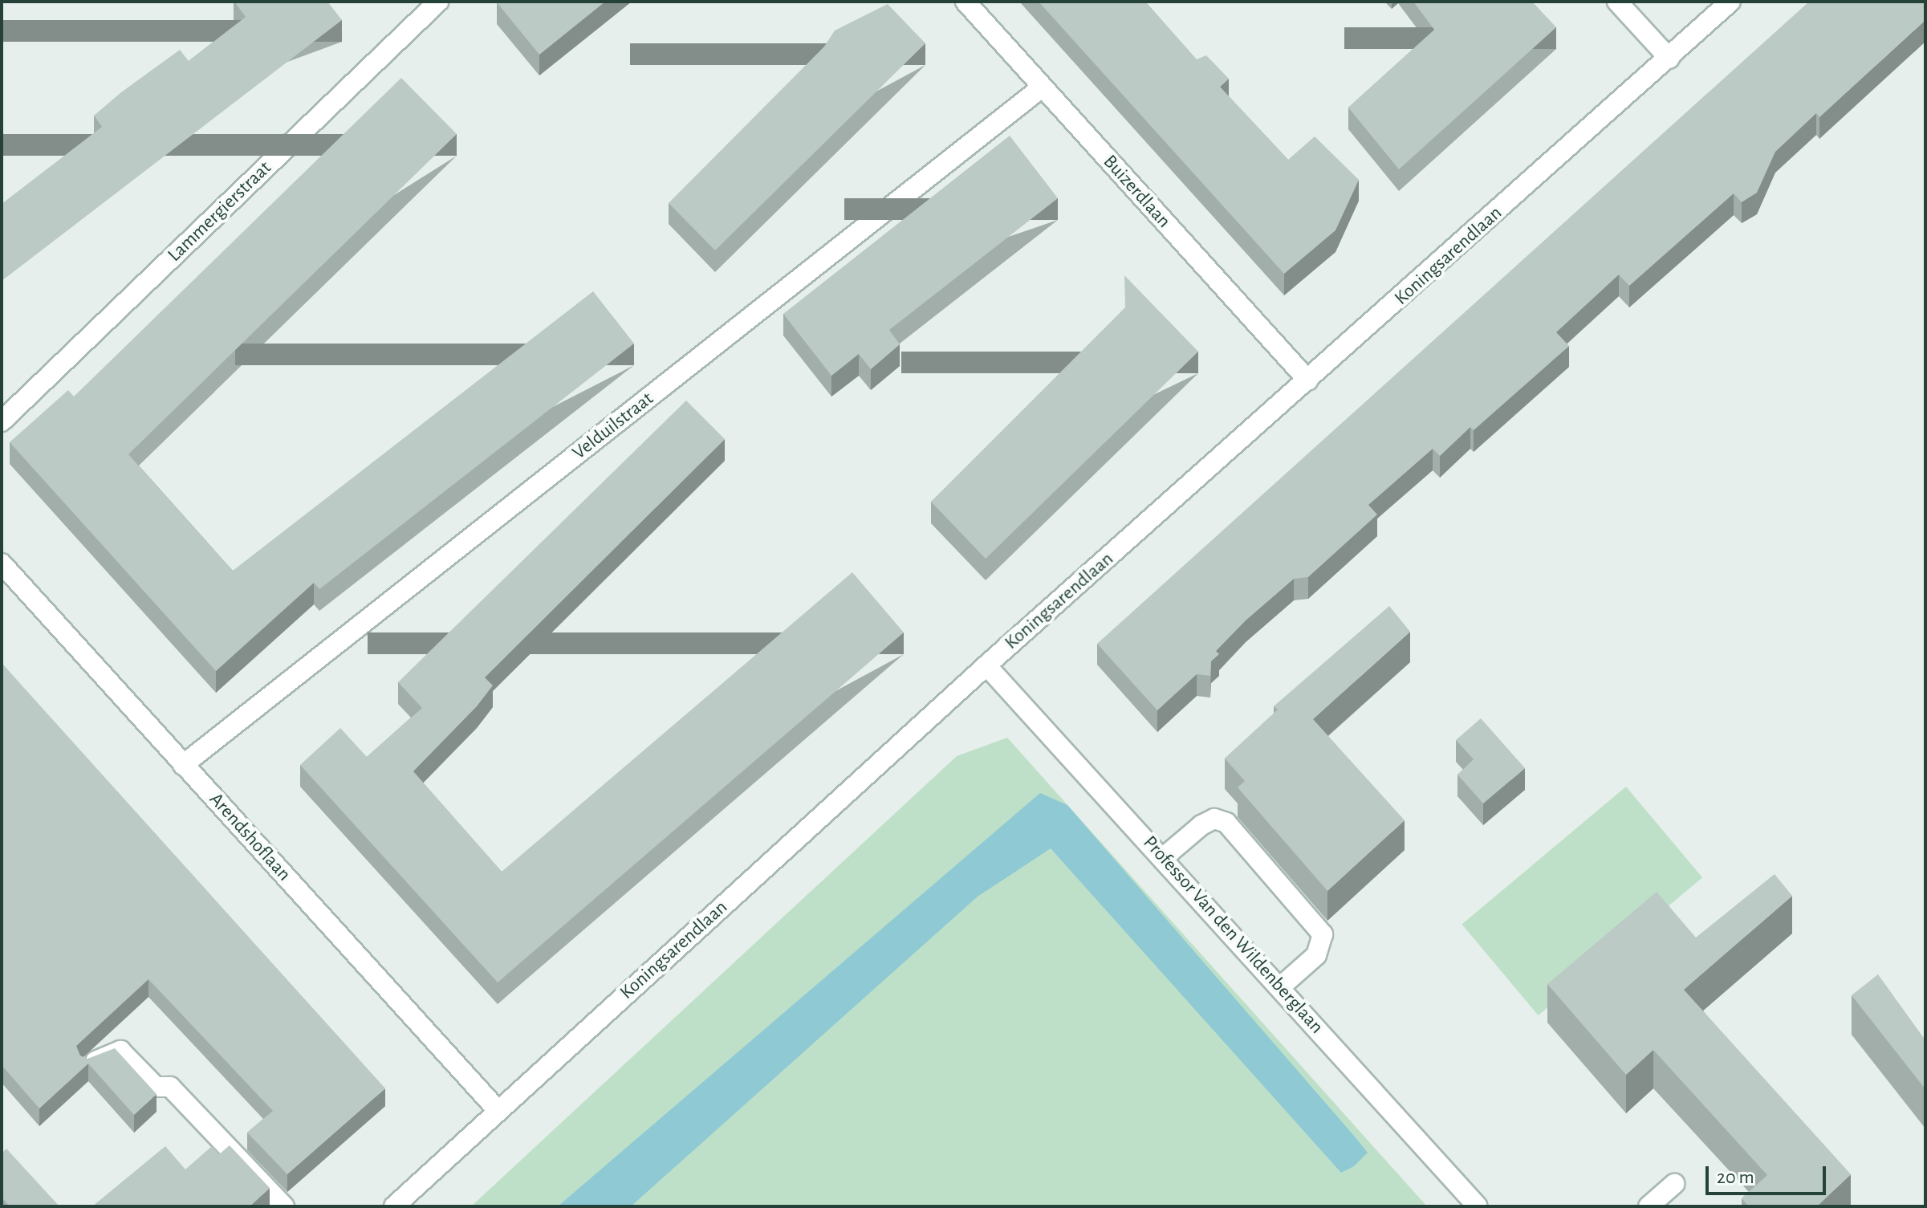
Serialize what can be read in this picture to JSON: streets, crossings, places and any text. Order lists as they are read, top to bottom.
{
  "streets": {
    "street": [
      "Buizerdlaan",
      "Lammergierstraat",
      "Koningsarendlaan",
      "Velduilstraat",
      "Arendshoflaan",
      "Professor Van den Wildenberglaan"
    ]
  },
  "crossings": [
    ["Buizerdlaan", "Koningsarendlaan"],
    ["Buizerdlaan", "Velduilstraat"],
    ["Koningsarendlaan", "Arendshoflaan"],
    ["Koningsarendlaan", "Professor Van den Wildenberglaan"],
    ["Velduilstraat", "Arendshoflaan"]
  ],
  "scale_bar": "20 m"
}
